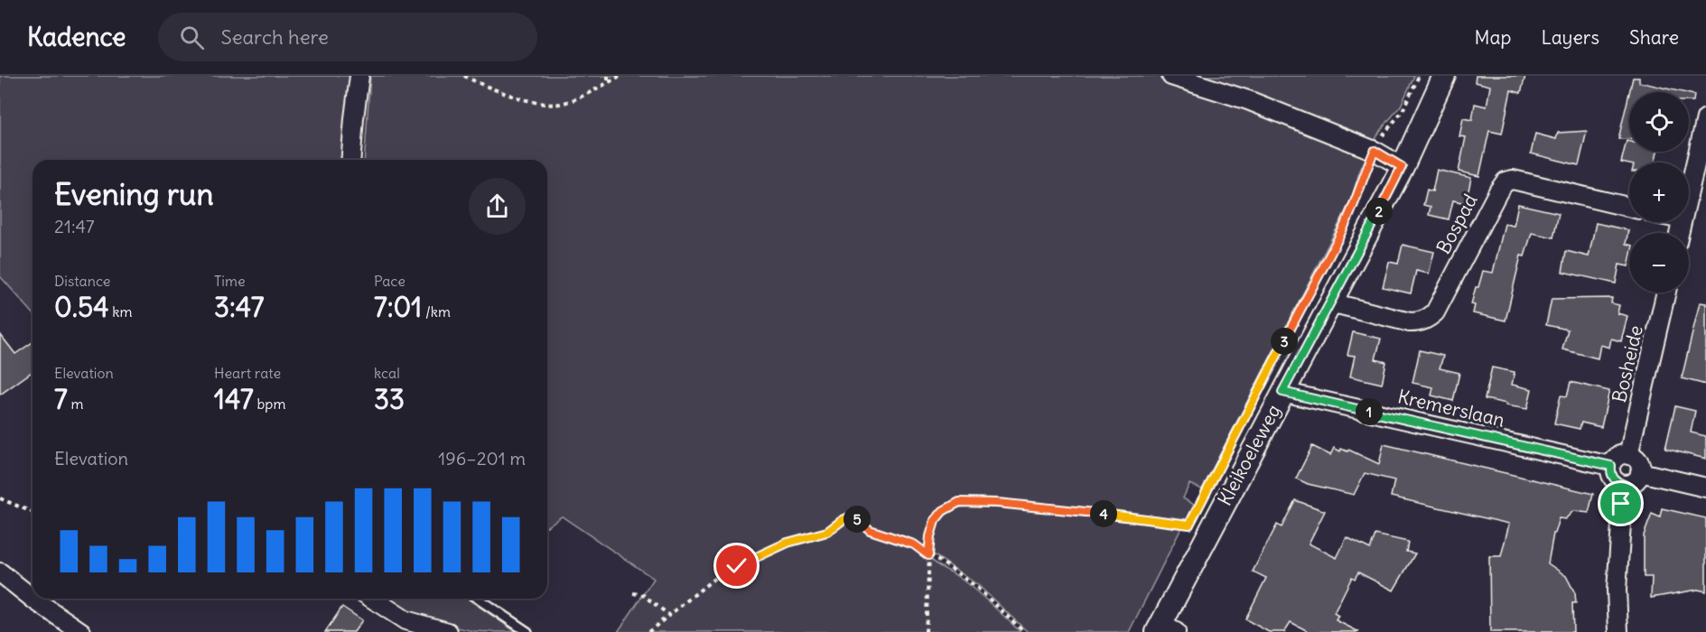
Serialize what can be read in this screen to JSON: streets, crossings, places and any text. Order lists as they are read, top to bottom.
{
  "streets": {
    "street": [
      "Bospad",
      "Bosheide",
      "Kremerslaan",
      "Kleikoeleweg"
    ]
  },
  "crossings": [
    ["Bospad", "Kleikoeleweg"],
    ["Bosheide", "Kremerslaan"],
    ["Kremerslaan", "Kleikoeleweg"]
  ],
  "page": {
    "header": "Kadence",
    "search": "Search here",
    "nav": ["Map", "Layers", "Share"],
    "map_buttons": ["+", "−"],
    "heading": ["Evening run", "21:47"],
    "pins": [
      "2",
      "3",
      "1",
      "4",
      "5"
    ],
    "stats": [
      ["Distance", "0.54 km"],
      ["Time", "3:47"],
      ["Pace", "7:01 /km"],
      ["Elevation", "7 m"],
      ["Heart rate", "147 bpm"],
      ["kcal", "33"]
    ],
    "chart": ["Elevation", "196–201 m"]
  }
}
